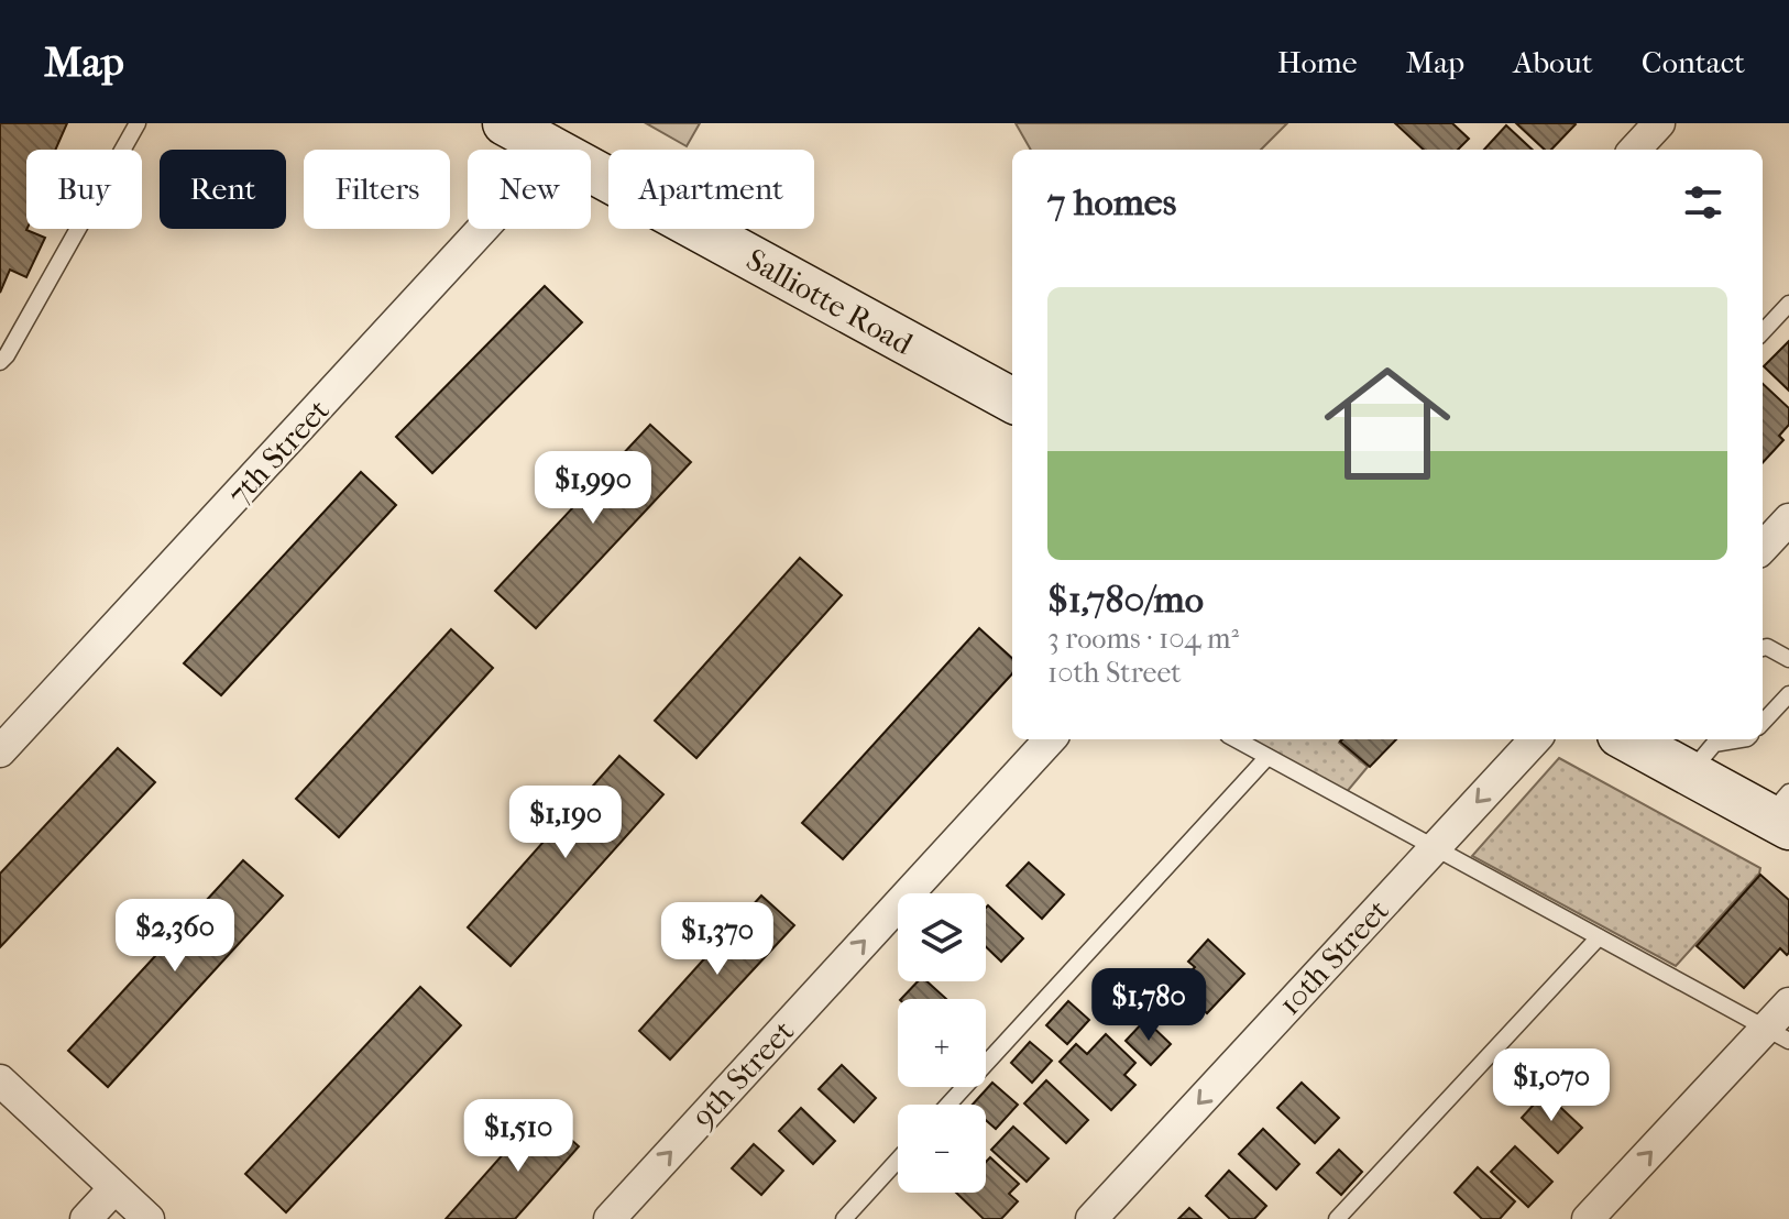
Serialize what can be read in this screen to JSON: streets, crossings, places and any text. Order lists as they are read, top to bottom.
{
  "streets": {
    "street": [
      "Salliotte Road",
      "7th Street",
      "10th Street",
      "9th Street"
    ]
  },
  "one_way": ["10th Street", "9th Street"],
  "page": {
    "header": "Map",
    "nav": [
      "Home",
      "Map",
      "About",
      "Contact"
    ],
    "chip": [
      "Buy",
      "Rent",
      "Filters",
      "New",
      "Apartment"
    ],
    "heading": "7 homes",
    "list": [
      {
        "name": "$1,780/mo",
        "note": "3 rooms · 104 m² · 10th Street"
      }
    ],
    "price": [
      "$1,990",
      "$1,190",
      "$2,360",
      "$1,370",
      "$1,780",
      "$1,070",
      "$1,510"
    ],
    "map_buttons": ["+", "−"]
  }
}
